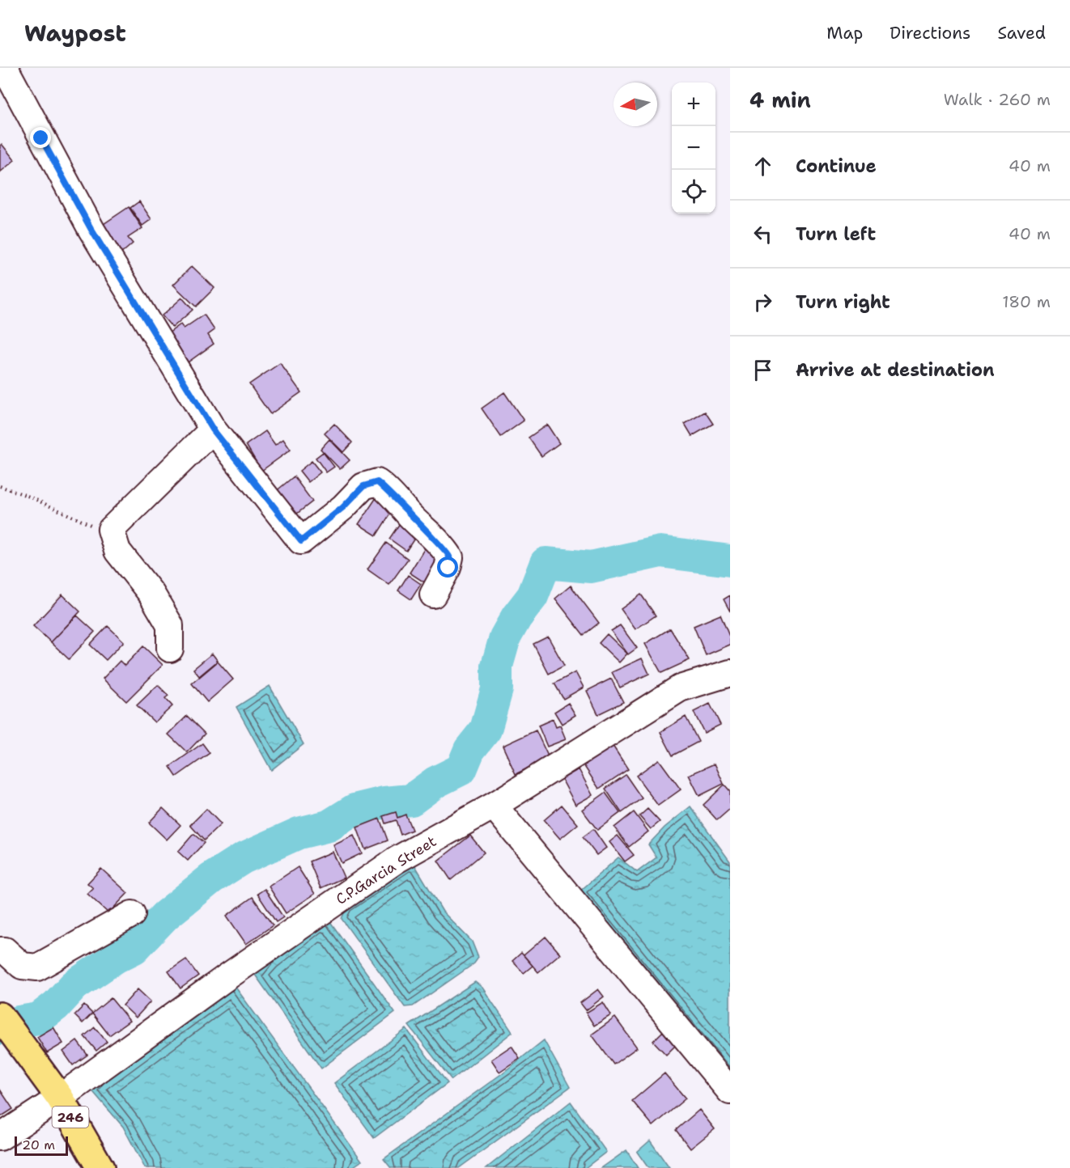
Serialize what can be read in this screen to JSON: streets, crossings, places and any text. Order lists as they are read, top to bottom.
{
  "streets": {
    "highway": ["246"],
    "street": ["C.P.Garcia Street"]
  },
  "crossings": [
    ["C.P.Garcia Street", "246"]
  ],
  "scale_bar": "20 m",
  "north": "left",
  "page": {
    "header": "Waypost",
    "nav": ["Map", "Directions", "Saved"],
    "heading": ["4 min", "Walk · 260 m"],
    "map_buttons": ["+", "−"],
    "list": [
      ["Continue", "40 m"],
      ["Turn left", "40 m"],
      ["Turn right", "180 m"],
      "Arrive at destination"
    ],
    "scale": "20 m"
  }
}
